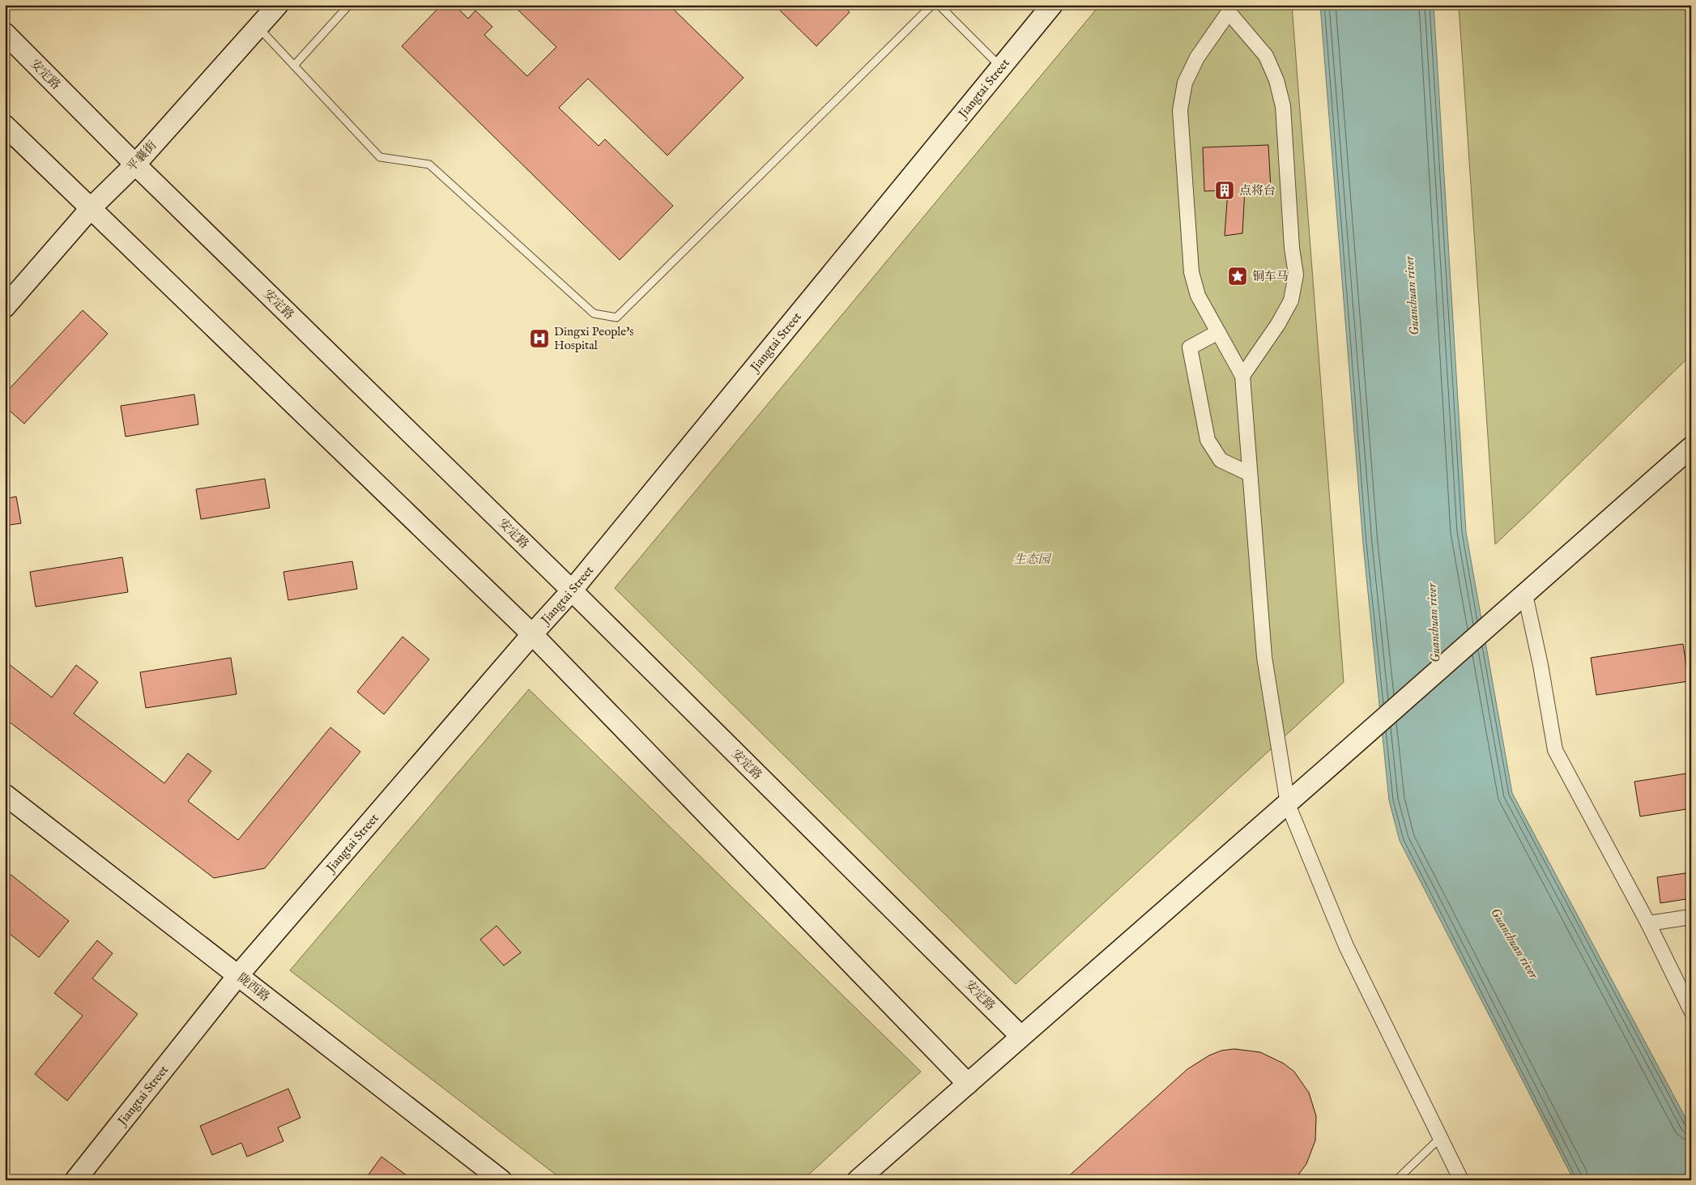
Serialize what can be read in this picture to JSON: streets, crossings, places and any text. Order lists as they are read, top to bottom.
{
  "streets": {
    "street": [
      "安定路",
      "Jiangtai Street",
      "平襄街",
      "陇西路"
    ]
  },
  "crossings": [
    ["安定路", "Jiangtai Street"],
    ["安定路", "平襄街"],
    ["Jiangtai Street", "陇西路"]
  ],
  "water": ["Guanchuan river"],
  "parks": ["生态园"],
  "places": {
    "building": ["点将台"],
    "place": ["铜车马"],
    "hospital": ["Dingxi People's Hospital"]
  }
}
